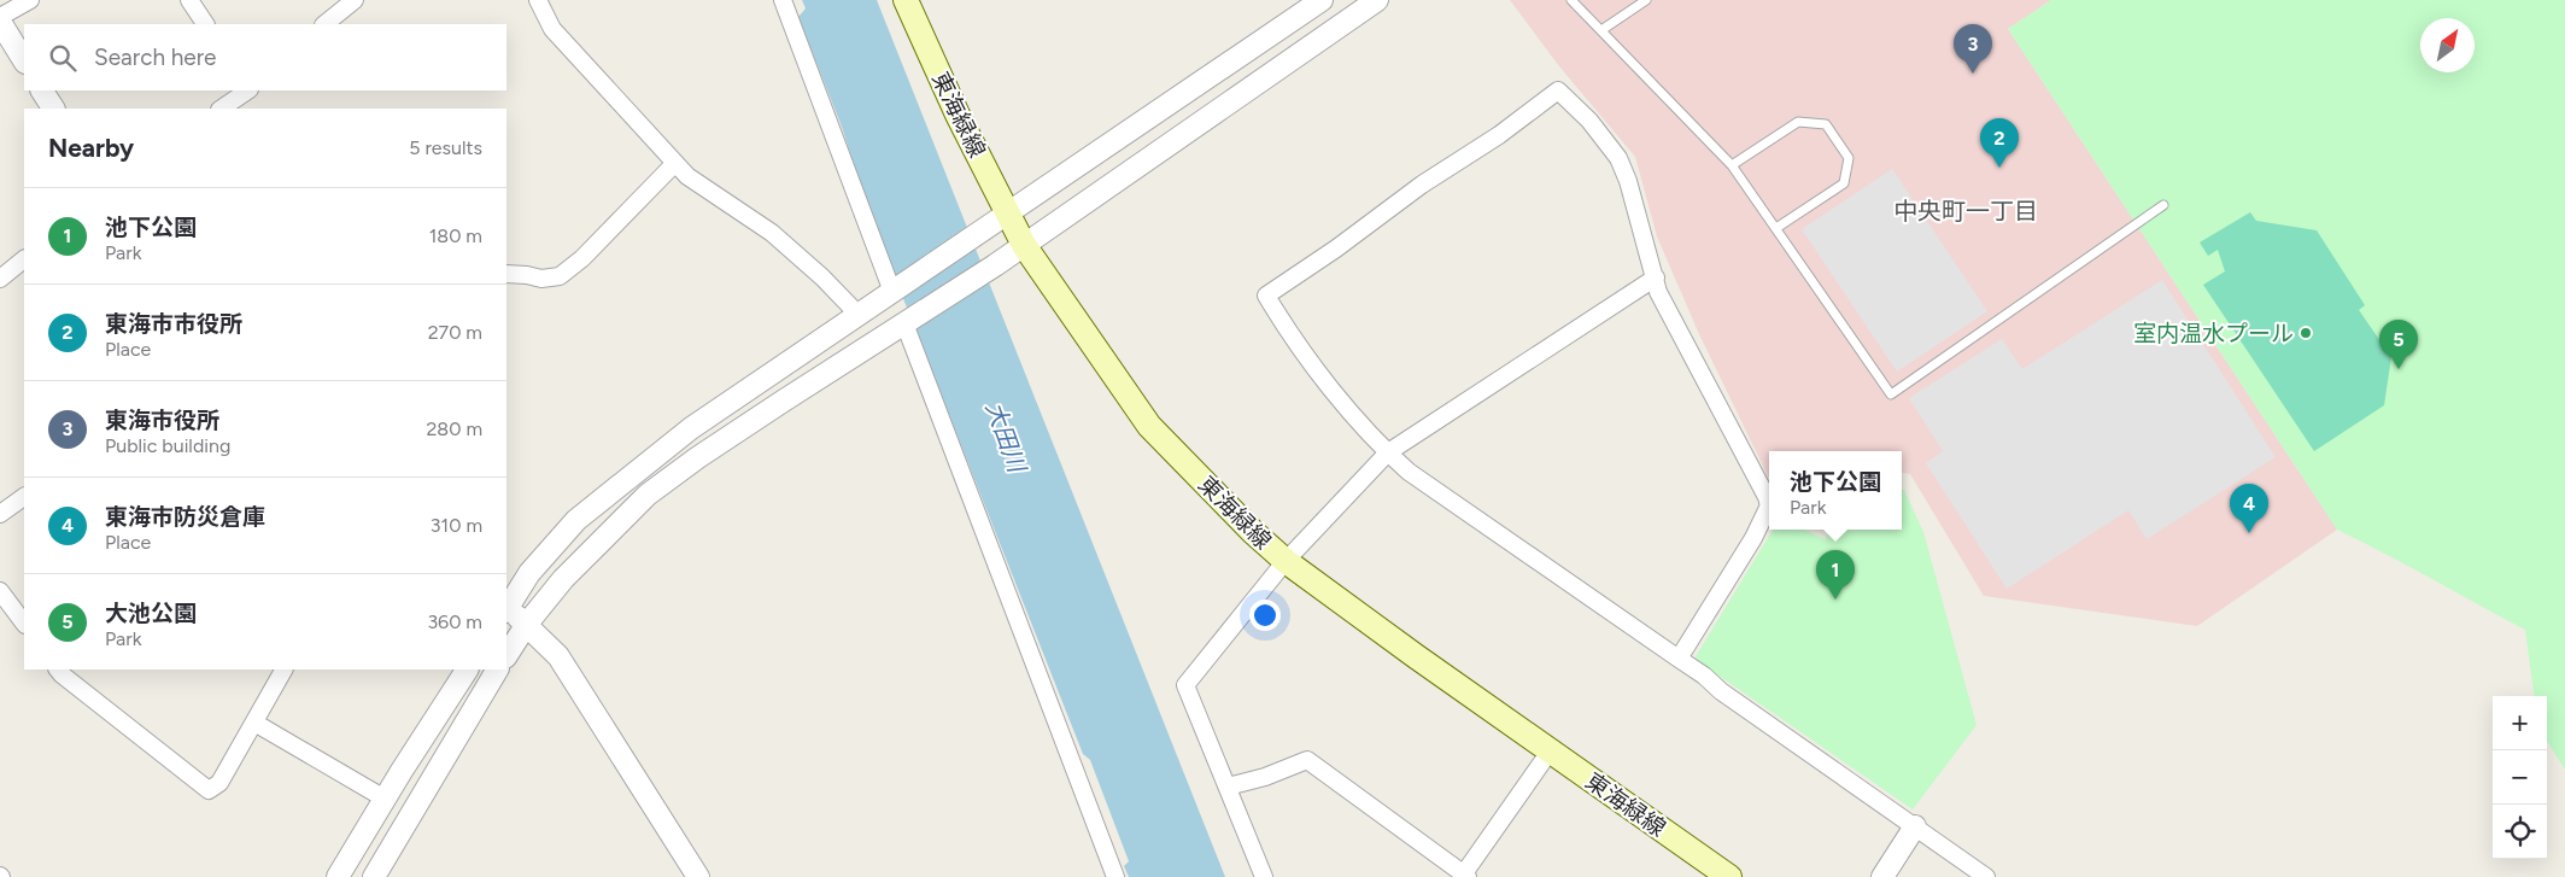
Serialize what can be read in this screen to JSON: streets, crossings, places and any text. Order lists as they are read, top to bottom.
{
  "streets": {
    "main road": ["東海緑線"]
  },
  "districts": ["中央町一丁目"],
  "water": ["大田川"],
  "places": ["室内温水プール"],
  "north": "top right",
  "page": {
    "pins": [
      "3",
      "2",
      "5",
      "4",
      "1"
    ],
    "search": "Search here",
    "heading": ["Nearby", "5 results"],
    "list": [
      {
        "mark": "1",
        "name": "池下公園",
        "note": "Park",
        "value": "180 m"
      },
      {
        "mark": "2",
        "name": "東海市市役所",
        "note": "Place",
        "value": "270 m"
      },
      {
        "mark": "3",
        "name": "東海市役所",
        "note": "Public building",
        "value": "280 m"
      },
      {
        "mark": "4",
        "name": "東海市防災倉庫",
        "note": "Place",
        "value": "310 m"
      },
      {
        "mark": "5",
        "name": "大池公園",
        "note": "Park",
        "value": "360 m"
      }
    ],
    "popup": ["池下公園", "Park"],
    "map_buttons": ["+", "−"]
  }
}
